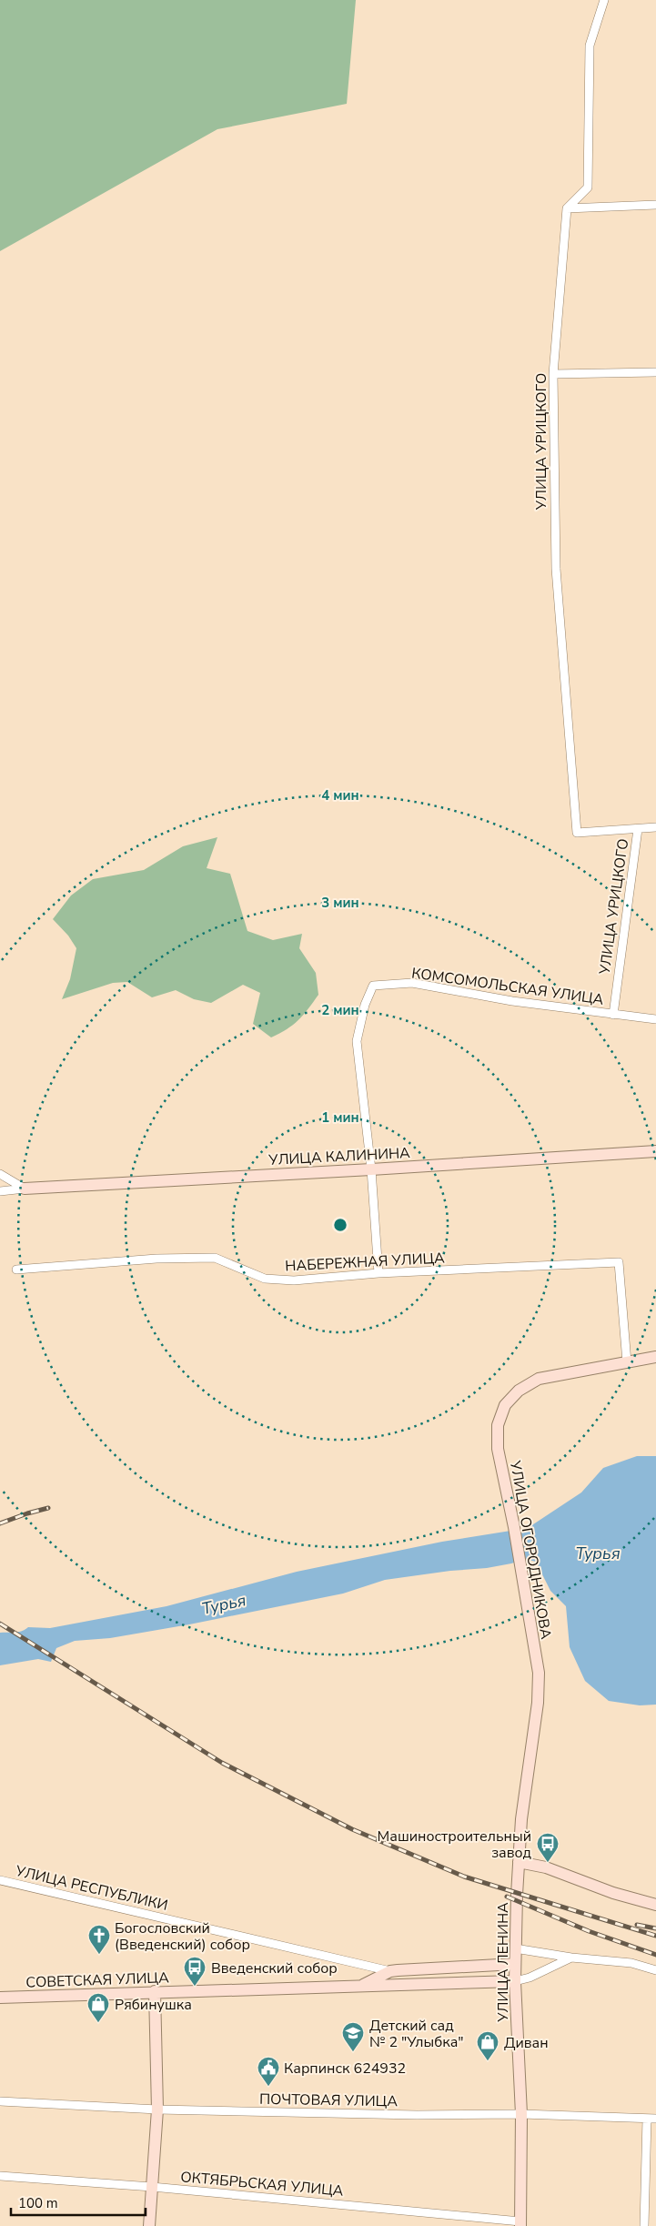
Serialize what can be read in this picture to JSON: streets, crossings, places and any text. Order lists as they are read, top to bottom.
{
  "streets": {
    "street": [
      "УЛИЦА УРИЦКОГО",
      "КОМСОМОЛЬСКАЯ УЛИЦА",
      "УЛИЦА КАЛИНИНА",
      "НАБЕРЕЖНАЯ УЛИЦА",
      "УЛИЦА ОГОРОДНИКОВА",
      "УЛИЦА РЕСПУБЛИКИ",
      "УЛИЦА ЛЕНИНА",
      "СОВЕТСКАЯ УЛИЦА",
      "ПОЧТОВАЯ УЛИЦА",
      "ОКТЯБРЬСКАЯ УЛИЦА"
    ]
  },
  "crossings": [
    ["УЛИЦА УРИЦКОГО", "КОМСОМОЛЬСКАЯ УЛИЦА"],
    ["КОМСОМОЛЬСКАЯ УЛИЦА", "УЛИЦА КАЛИНИНА"],
    ["КОМСОМОЛЬСКАЯ УЛИЦА", "НАБЕРЕЖНАЯ УЛИЦА"],
    ["НАБЕРЕЖНАЯ УЛИЦА", "УЛИЦА ОГОРОДНИКОВА"],
    ["УЛИЦА ОГОРОДНИКОВА", "УЛИЦА ЛЕНИНА"],
    ["УЛИЦА РЕСПУБЛИКИ", "СОВЕТСКАЯ УЛИЦА"],
    ["УЛИЦА ЛЕНИНА", "СОВЕТСКАЯ УЛИЦА"],
    ["УЛИЦА ЛЕНИНА", "ПОЧТОВАЯ УЛИЦА"],
    ["УЛИЦА ЛЕНИНА", "ОКТЯБРЬСКАЯ УЛИЦА"]
  ],
  "water": ["Турья"],
  "places": {
    "bus stop": ["Машиностроительный завод", "Введенский собор"],
    "church": ["Богословский (Введенский) собор"],
    "shop": ["Рябинушка", "Диван"],
    "school or university": ["Детский сад № 2 \"Улыбка\""],
    "public building": ["Карпинск 624932"]
  },
  "scale_bar": "100 m",
  "rings": [
    "4 мин",
    "3 мин",
    "2 мин",
    "1 мин"
  ]
}
